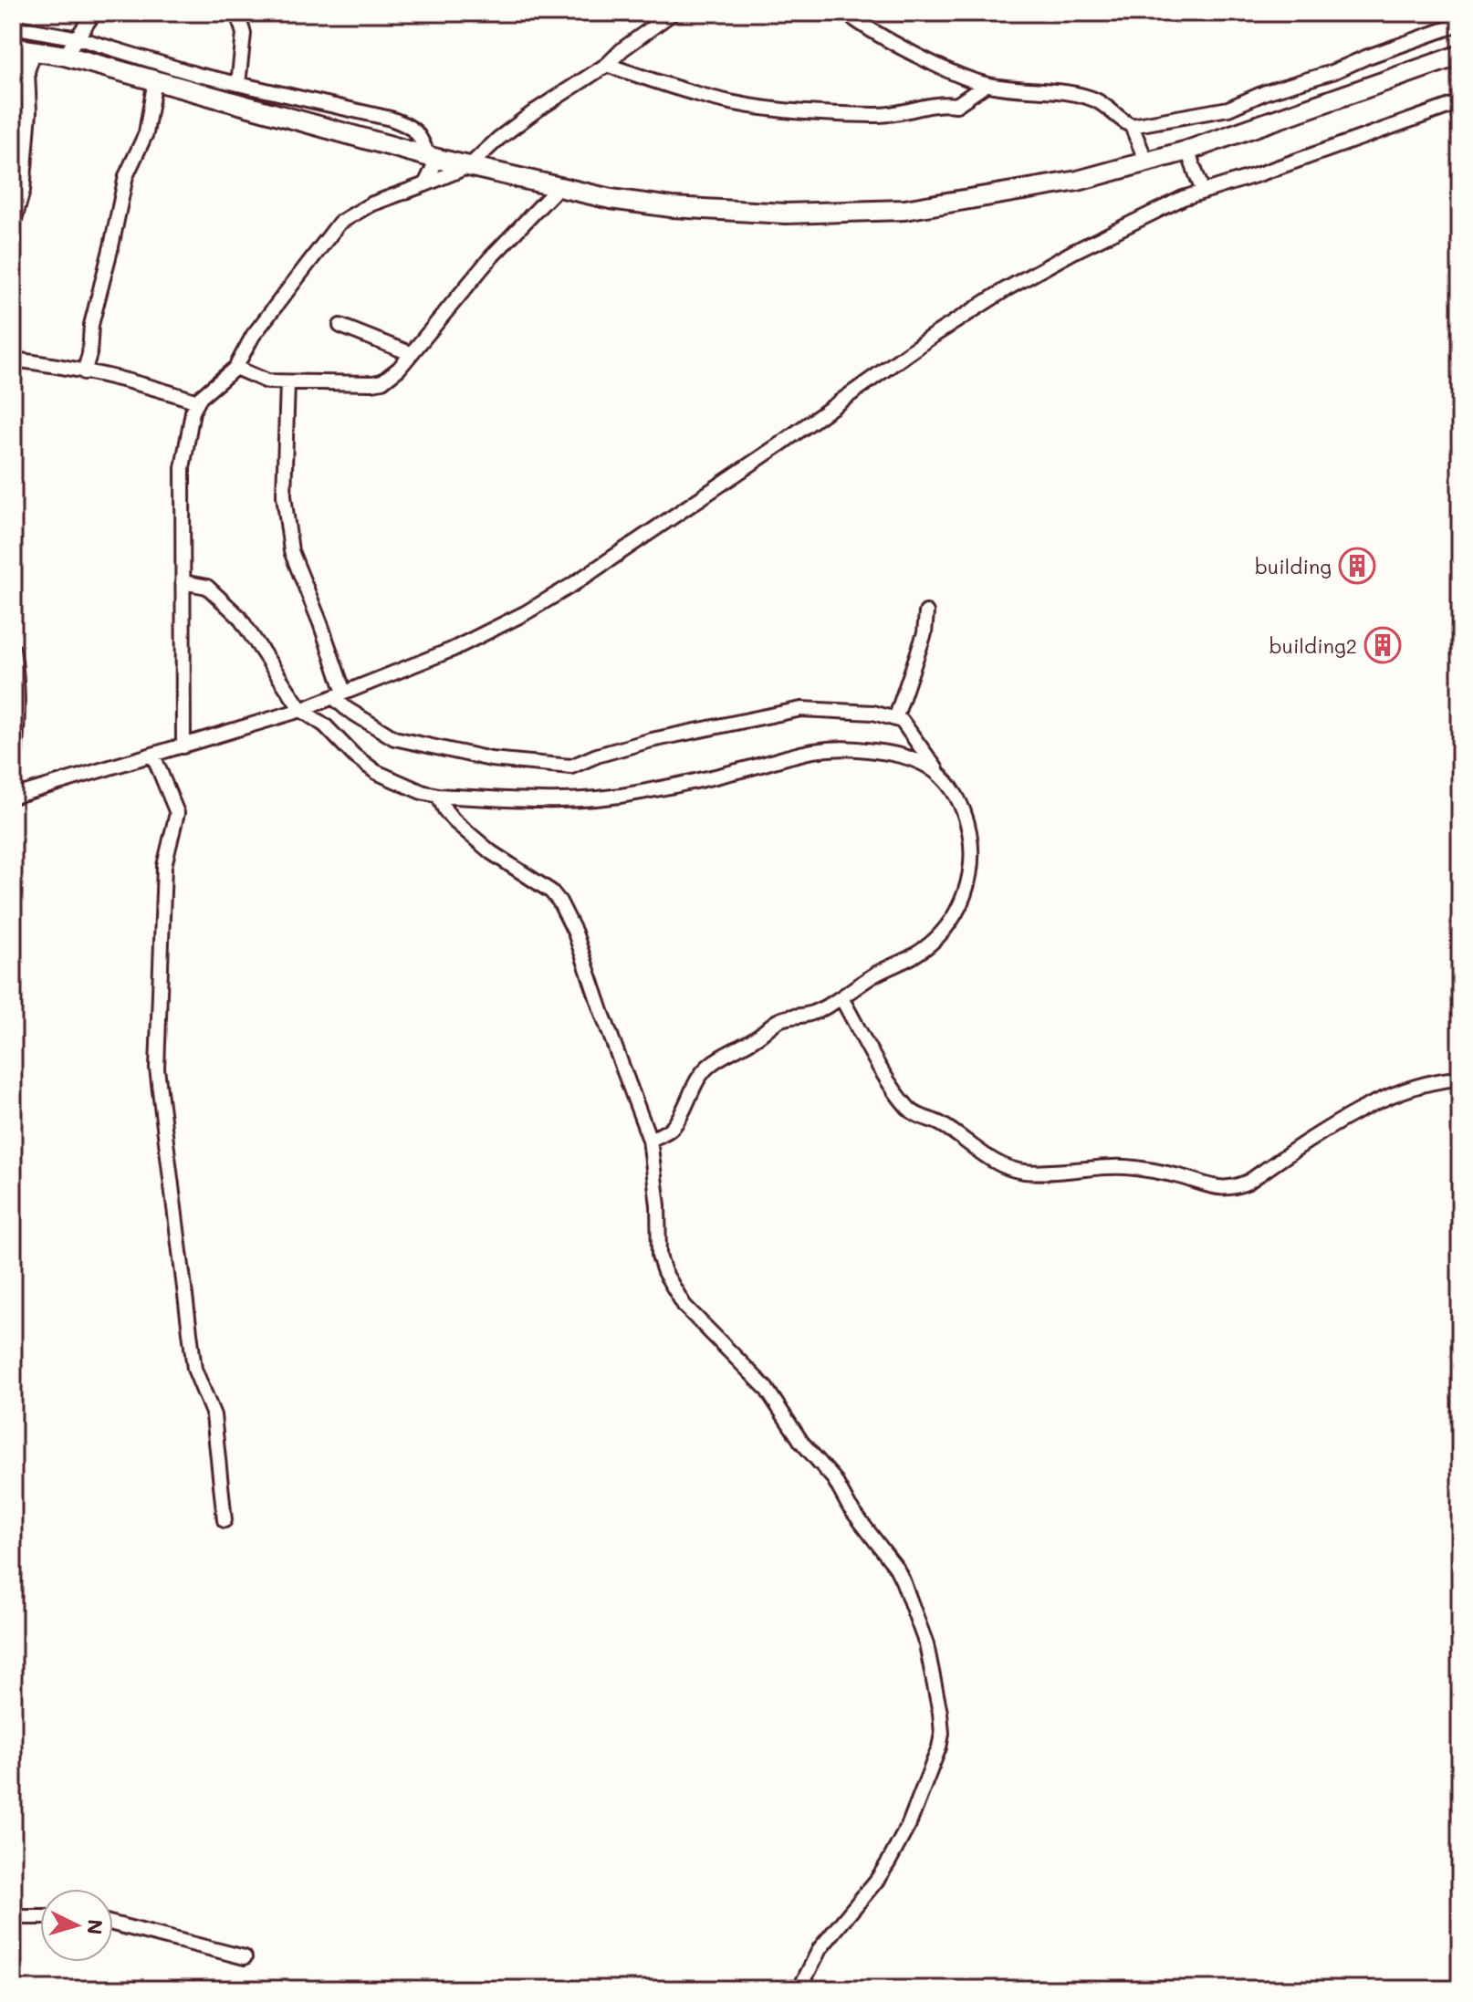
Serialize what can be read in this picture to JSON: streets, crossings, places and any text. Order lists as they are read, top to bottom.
{
  "places": {
    "building": ["building", "building2"]
  },
  "north": "right"
}
